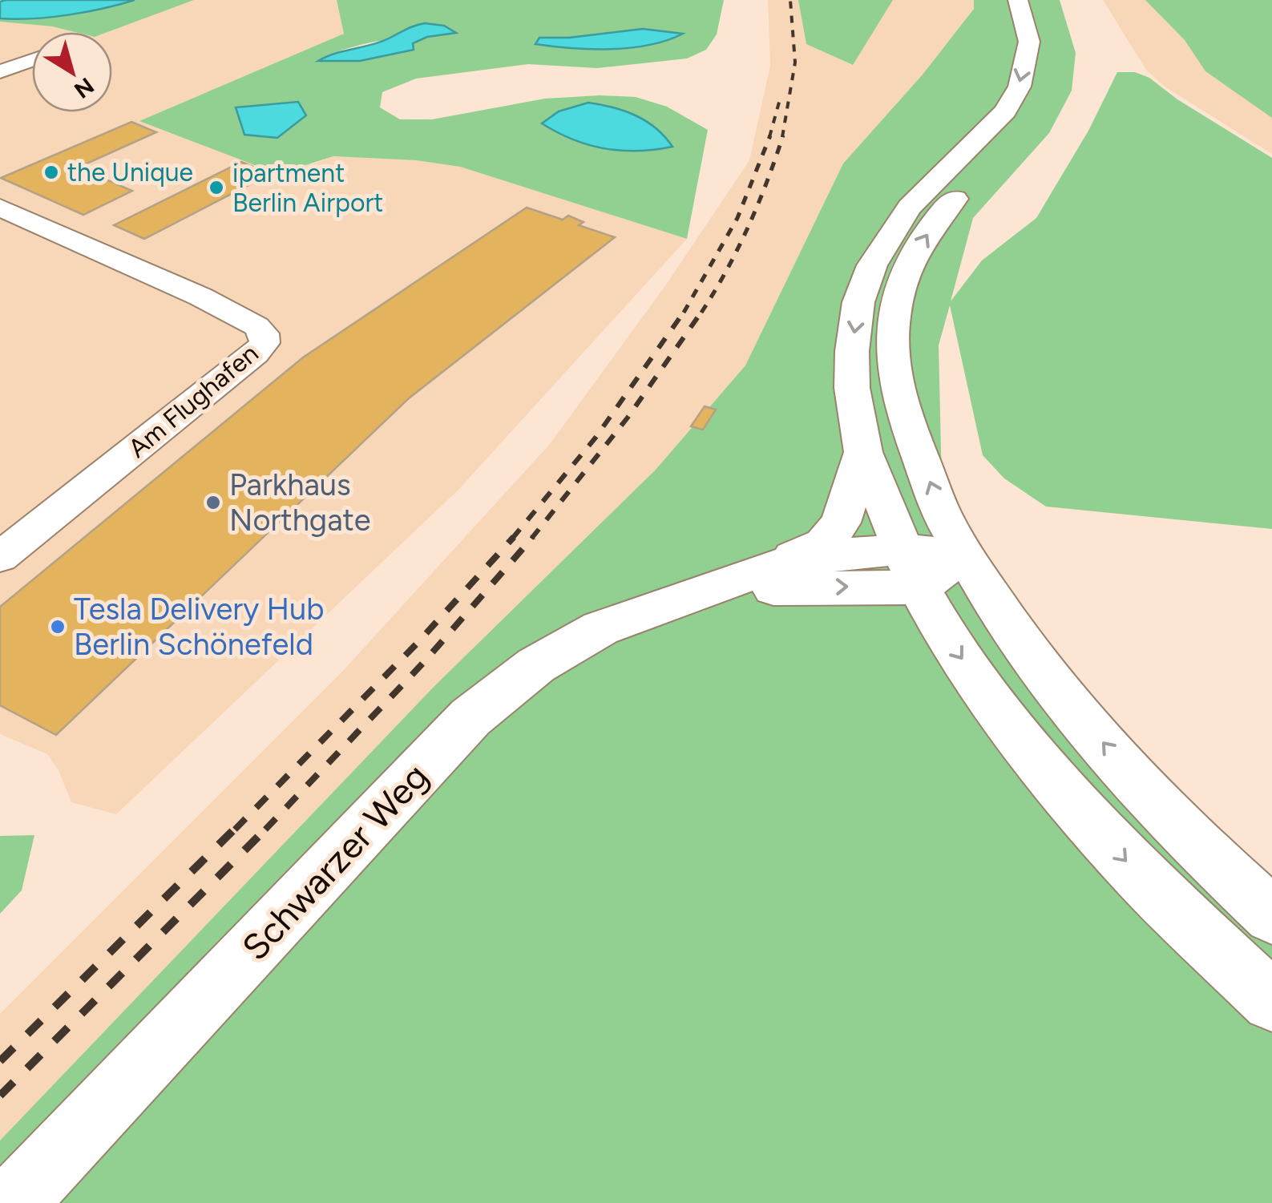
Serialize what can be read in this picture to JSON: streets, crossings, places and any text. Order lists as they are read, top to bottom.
{
  "streets": {
    "street": ["Am Flughafen", "Schwarzer Weg"]
  },
  "places": [
    "the Unique",
    "ipartment Berlin Airport",
    "Parkhaus Northgate",
    "Tesla Delivery Hub Berlin Schönefeld"
  ],
  "north": "bottom right"
}
